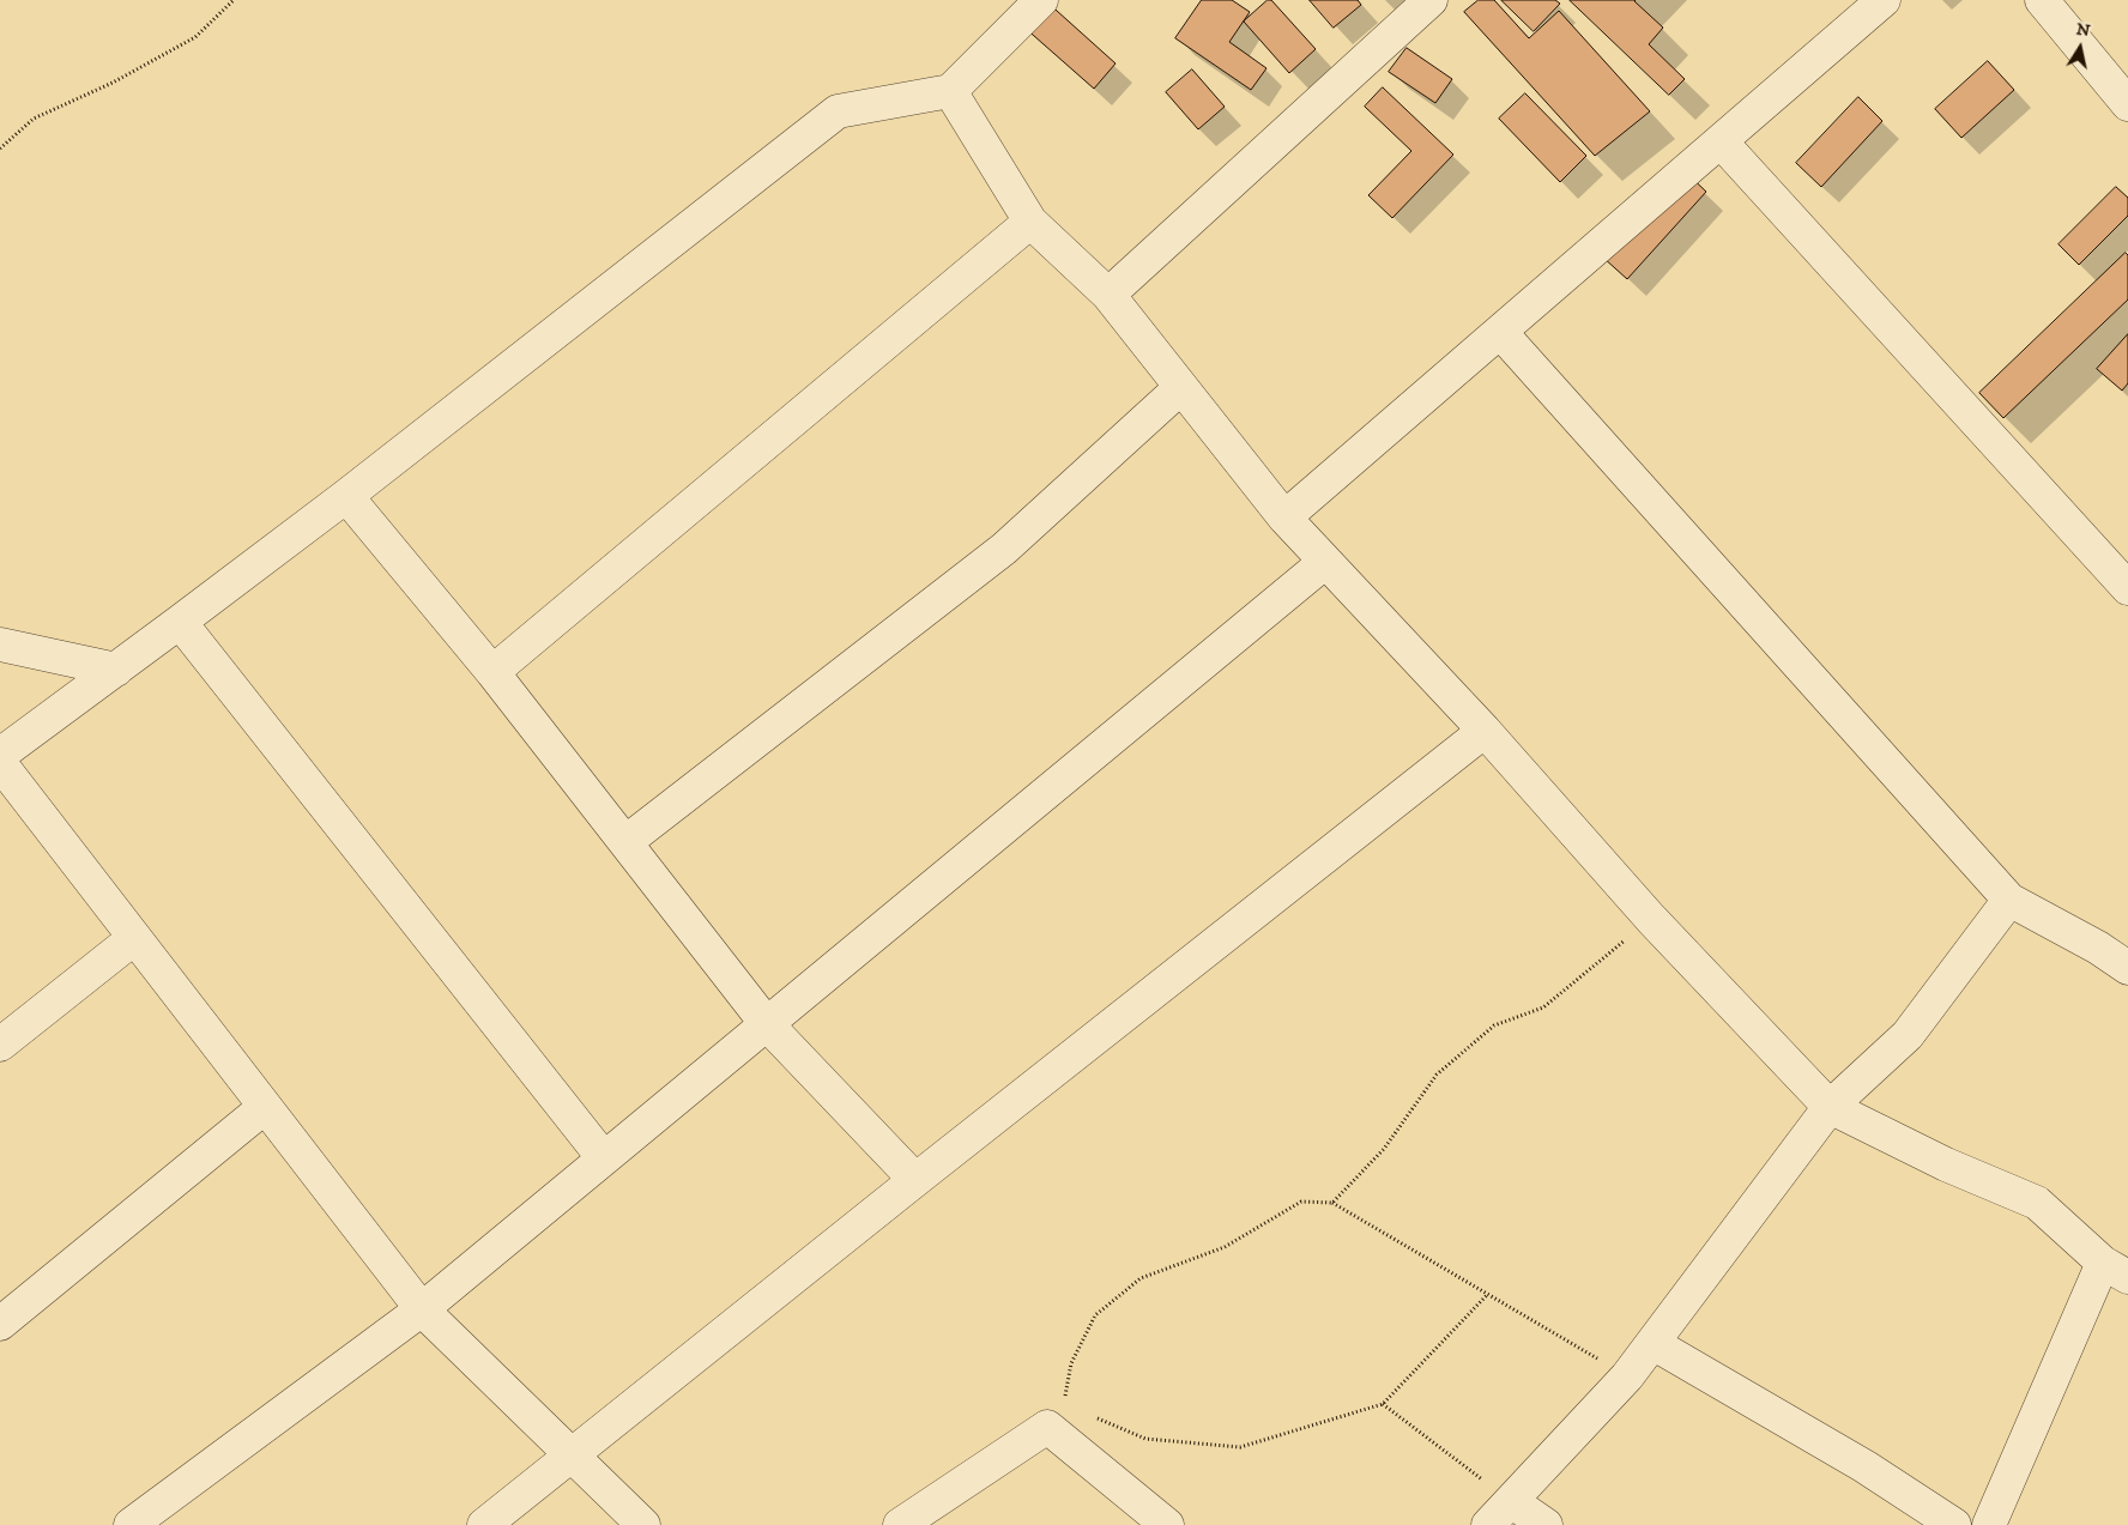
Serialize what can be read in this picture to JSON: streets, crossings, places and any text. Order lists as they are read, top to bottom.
{
  "north": "top"
}
